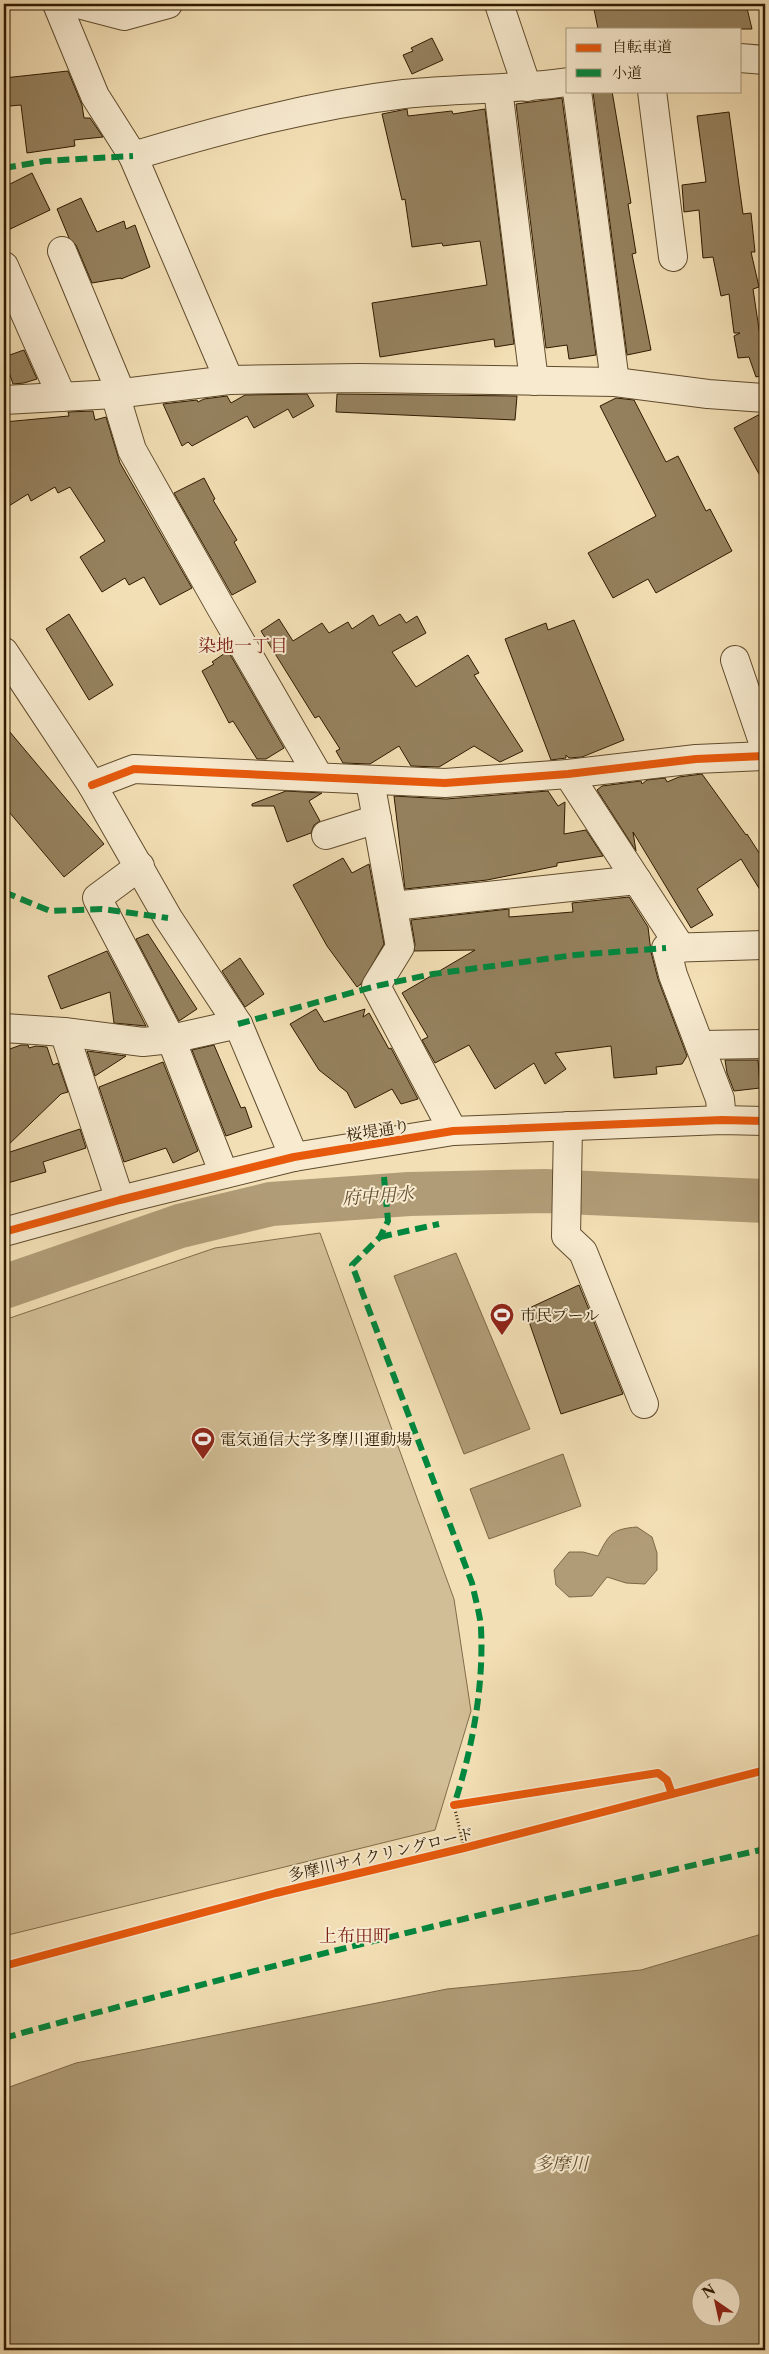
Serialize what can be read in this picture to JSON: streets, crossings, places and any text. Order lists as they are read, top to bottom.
{
  "streets": {
    "street": ["桜堤通り"],
    "cycle path": ["多摩川サイクリングロード"]
  },
  "districts": ["染地一丁目", "上布田町"],
  "water": ["府中用水", "多摩川"],
  "places": {
    "sports": ["市民プール", "電気通信大学多摩川運動場"]
  },
  "legend": ["自転車道", "小道"],
  "north": "top left"
}
